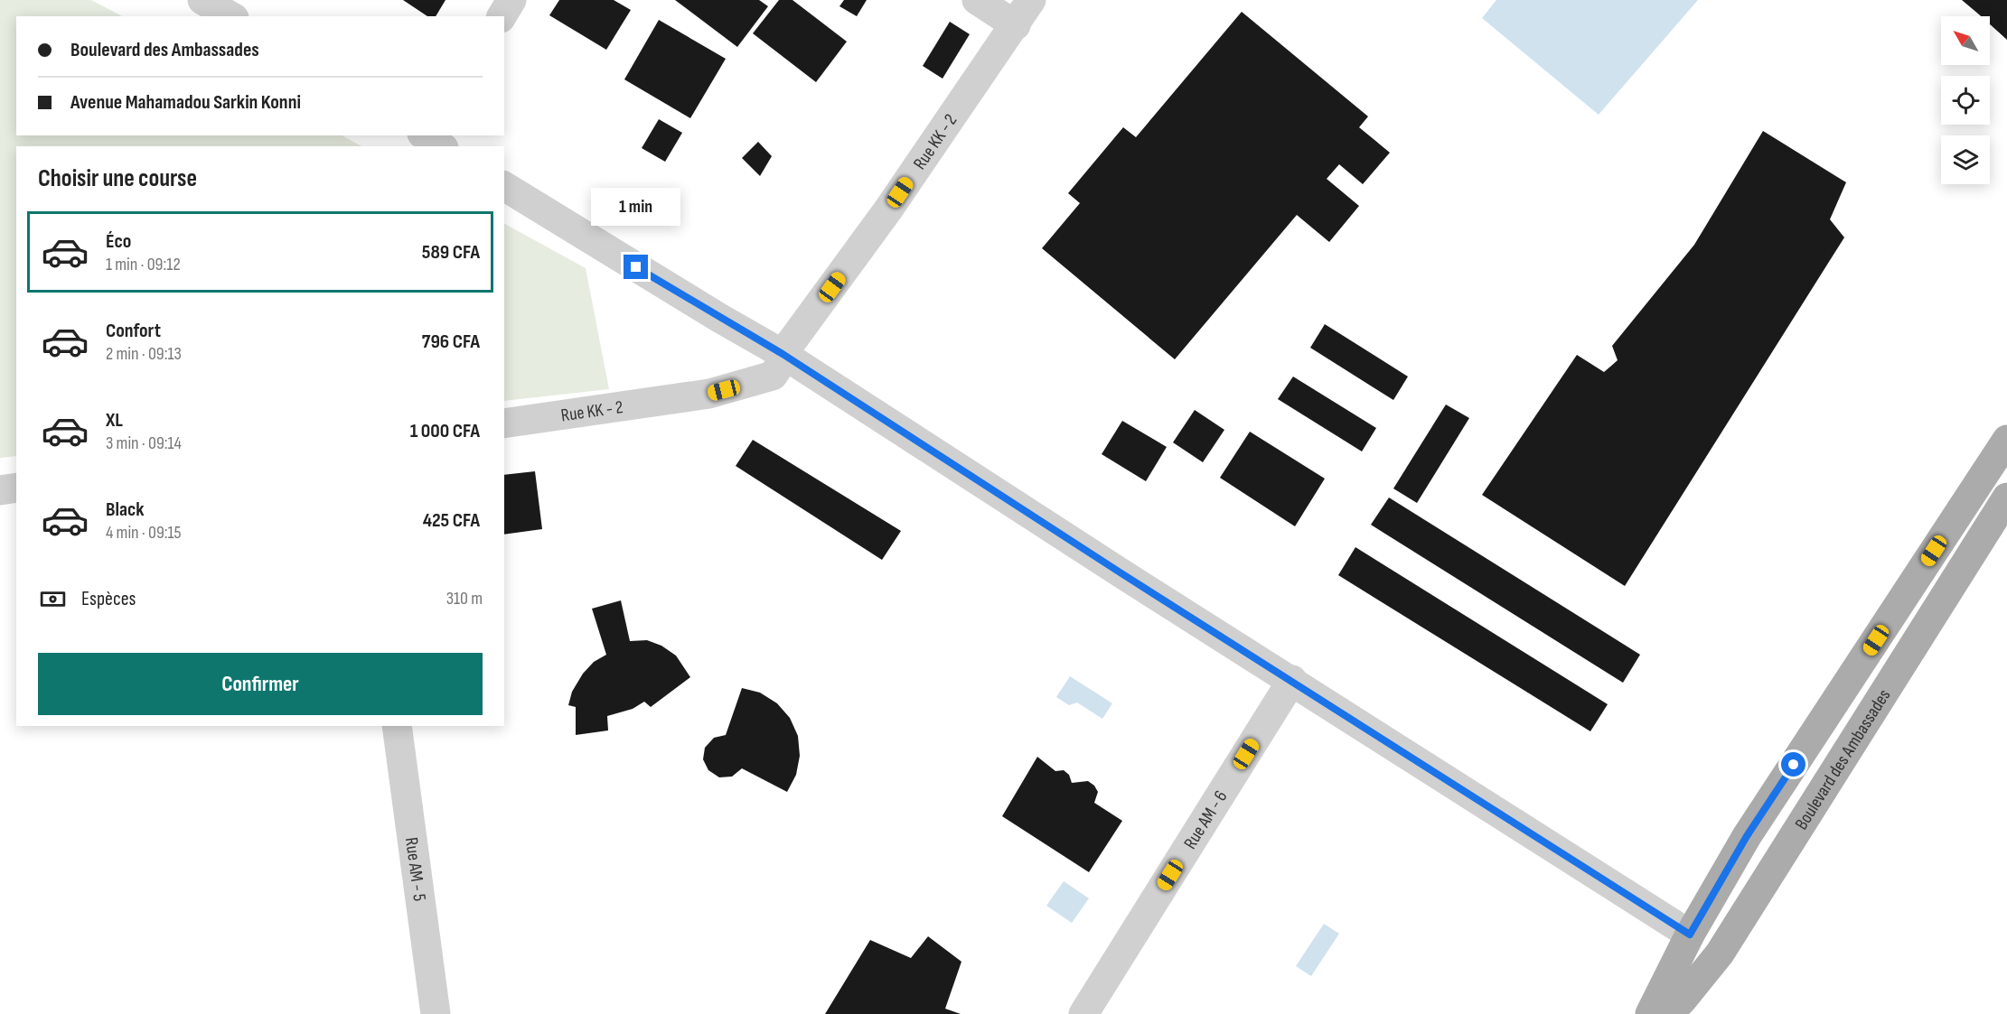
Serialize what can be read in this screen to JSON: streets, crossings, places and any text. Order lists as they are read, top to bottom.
{
  "streets": {
    "main road": ["Boulevard des Ambassades"],
    "street": ["Rue KK - 2", "Rue AM - 6", "Rue AM - 5"]
  },
  "north": "top left",
  "page": {
    "banner": ["Boulevard des Ambassades", "Avenue Mahamadou Sarkin Konni"],
    "heading": "Choisir une course",
    "bubble": "1 min",
    "list": [
      {
        "name": "Éco",
        "note": "1 min · 09:12",
        "value": "589 CFA"
      },
      {
        "name": "Confort",
        "note": "2 min · 09:13",
        "value": "796 CFA"
      },
      {
        "name": "XL",
        "note": "3 min · 09:14",
        "value": "1 000 CFA"
      },
      {
        "name": "Black",
        "note": "4 min · 09:15",
        "value": "425 CFA"
      }
    ],
    "pay": ["Espèces", "310 m"],
    "buttons": "Confirmer"
  }
}
